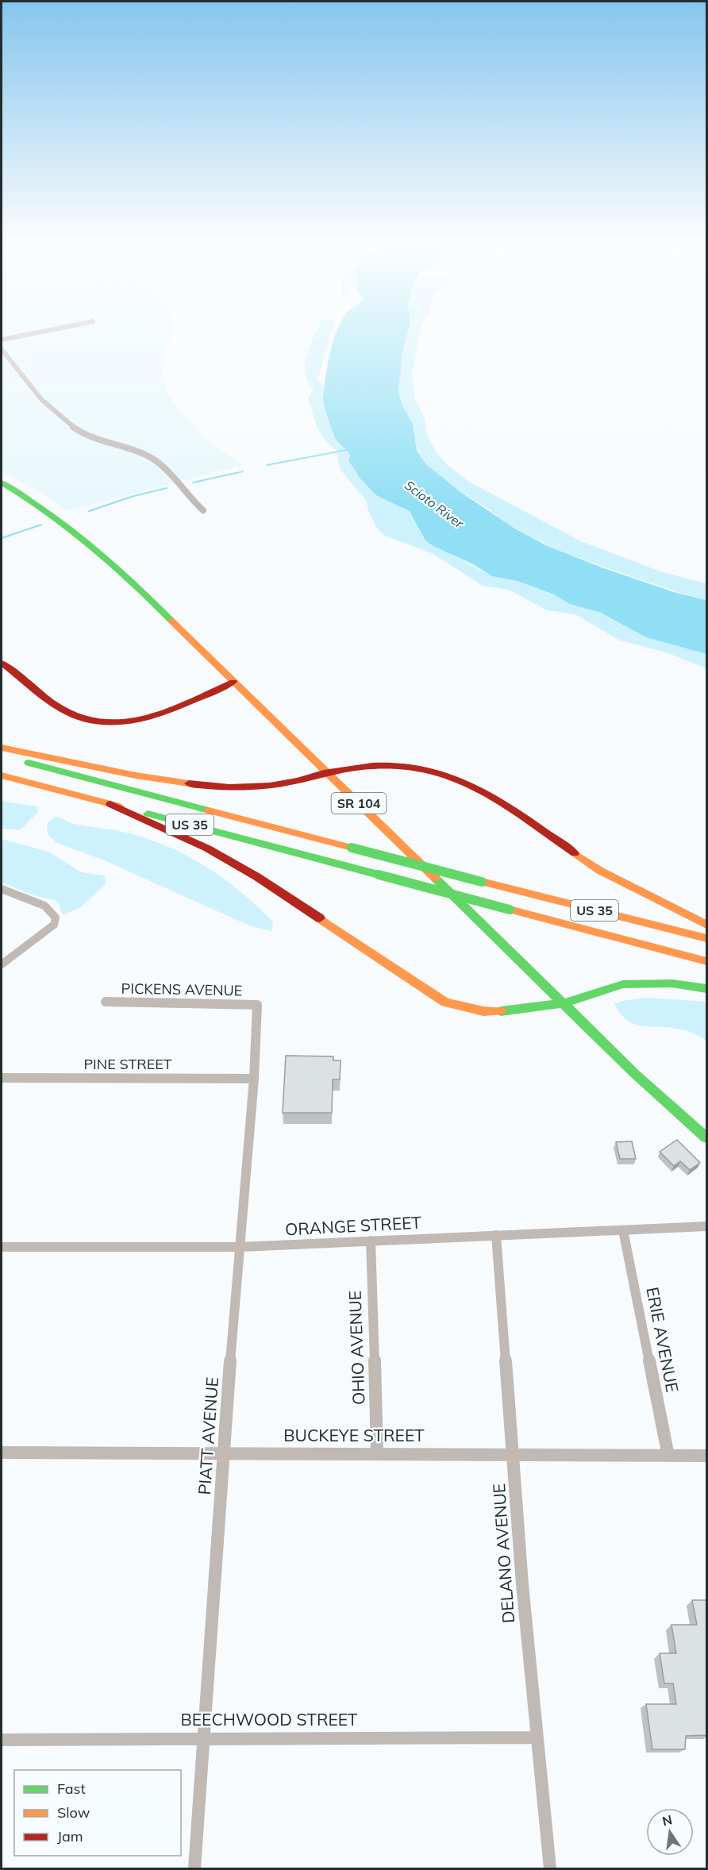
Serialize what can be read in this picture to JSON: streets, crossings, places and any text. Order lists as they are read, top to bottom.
{
  "streets": {
    "main road": ["SR 104", "US 35"],
    "street": [
      "PICKENS AVENUE",
      "PINE STREET",
      "ORANGE STREET",
      "ERIE AVENUE",
      "OHIO AVENUE",
      "PIATT AVENUE",
      "BUCKEYE STREET",
      "DELANO AVENUE",
      "BEECHWOOD STREET"
    ]
  },
  "crossings": [
    ["PICKENS AVENUE", "PIATT AVENUE"],
    ["PINE STREET", "PIATT AVENUE"],
    ["ORANGE STREET", "ERIE AVENUE"],
    ["ORANGE STREET", "OHIO AVENUE"],
    ["ORANGE STREET", "PIATT AVENUE"],
    ["ORANGE STREET", "DELANO AVENUE"],
    ["ERIE AVENUE", "BUCKEYE STREET"],
    ["OHIO AVENUE", "BUCKEYE STREET"],
    ["PIATT AVENUE", "BUCKEYE STREET"],
    ["PIATT AVENUE", "BEECHWOOD STREET"],
    ["BUCKEYE STREET", "DELANO AVENUE"],
    ["DELANO AVENUE", "BEECHWOOD STREET"]
  ],
  "water": ["Scioto River"],
  "legend": ["Fast", "Slow", "Jam"],
  "north": "top"
}
